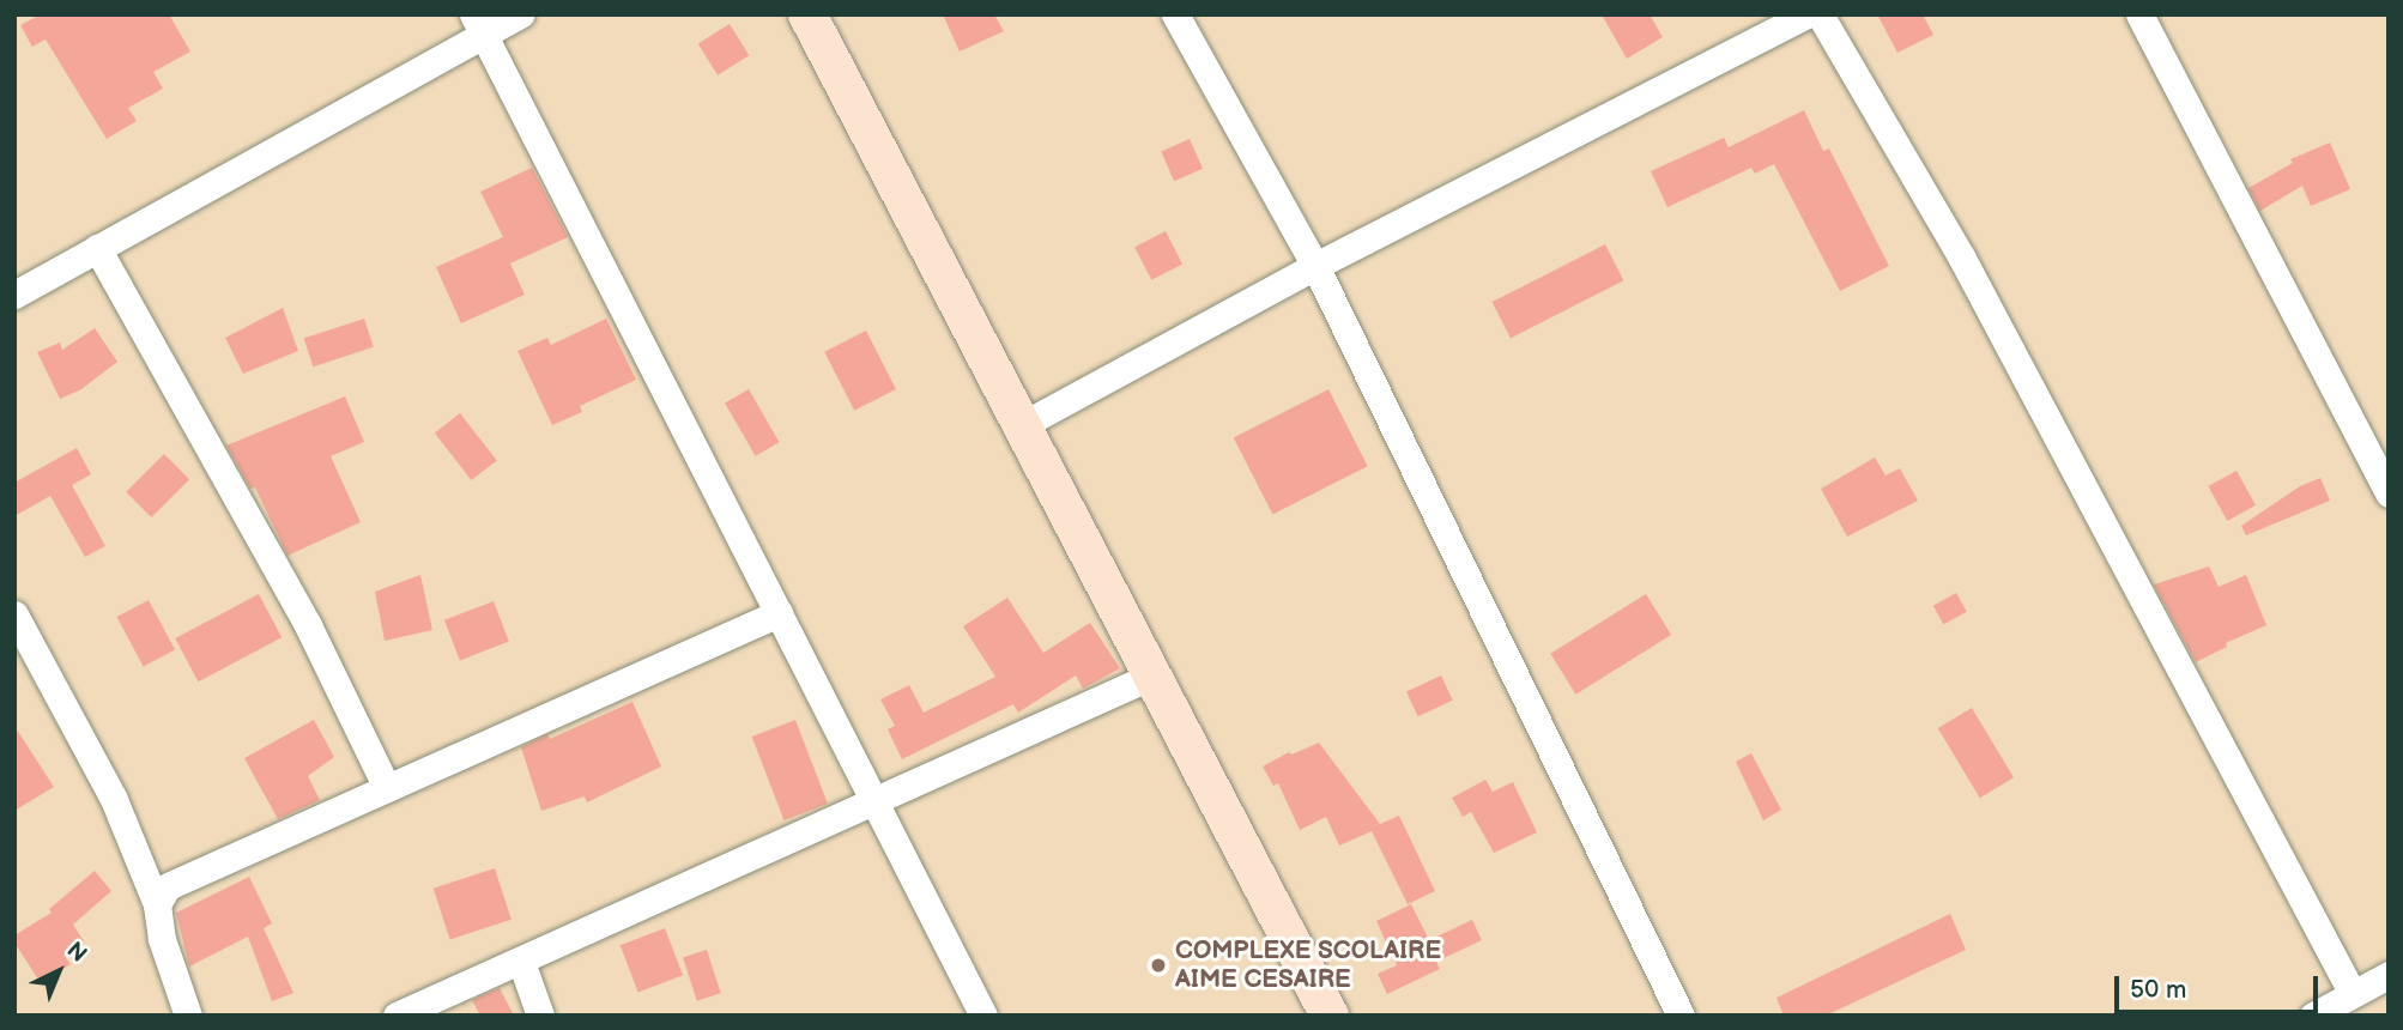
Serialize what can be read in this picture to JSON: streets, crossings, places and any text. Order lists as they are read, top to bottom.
{
  "places": ["COMPLEXE SCOLAIRE AIME CESAIRE"],
  "scale_bar": "50 m",
  "north": "top right"
}
